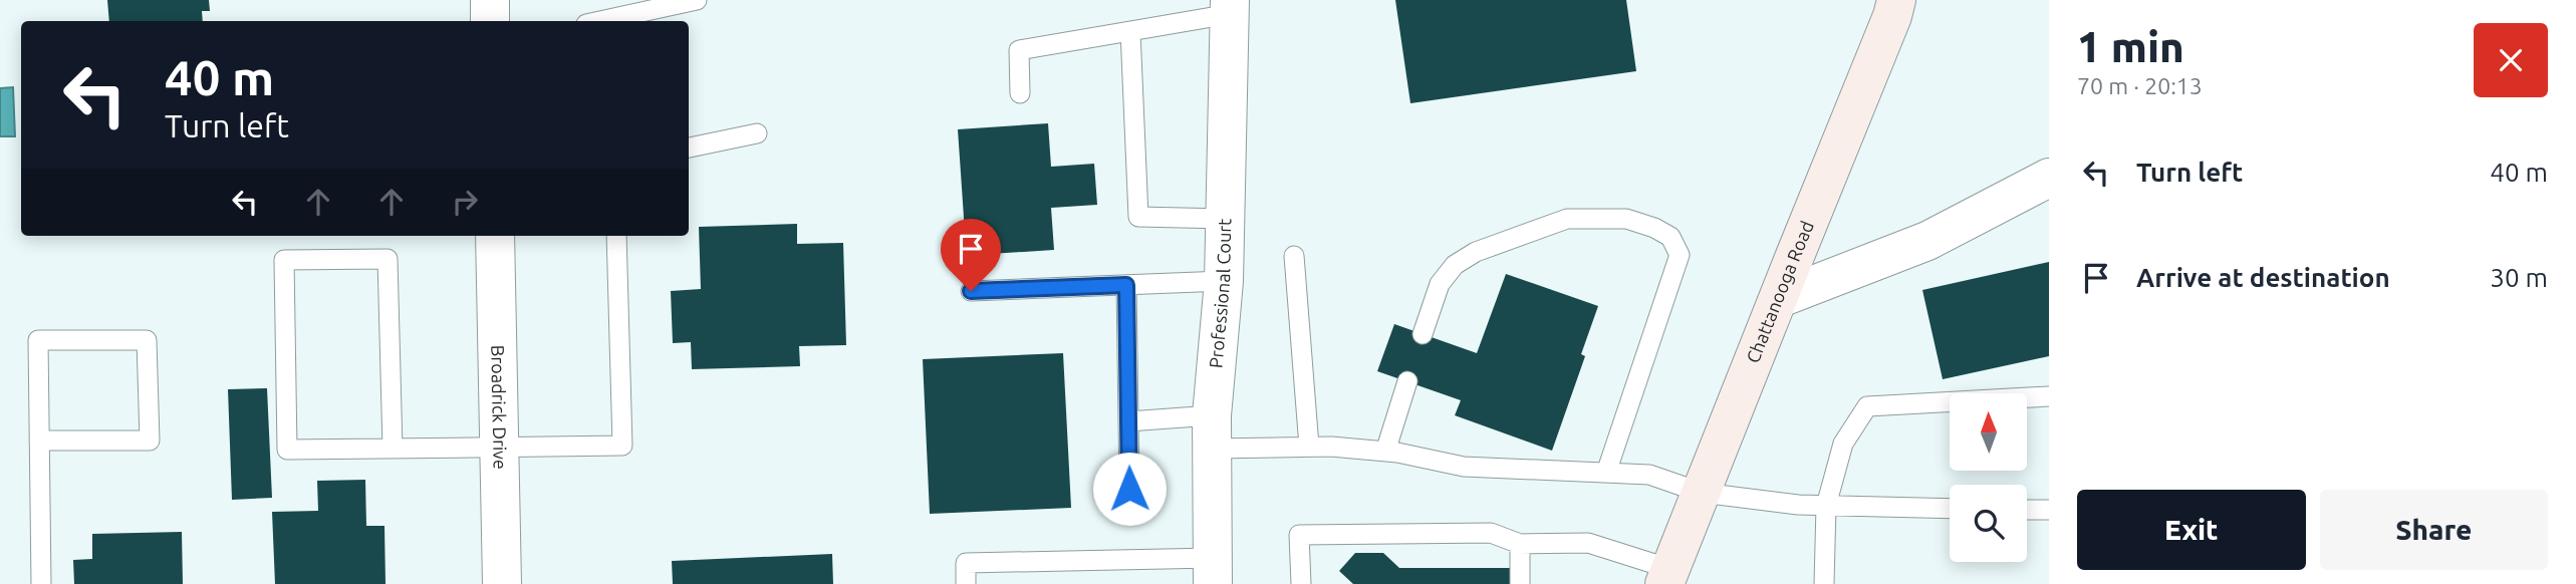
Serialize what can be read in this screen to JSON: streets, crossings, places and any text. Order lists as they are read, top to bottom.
{
  "streets": {
    "main road": ["Chattanooga Road"],
    "street": ["Professional Court", "Broadrick Drive"]
  },
  "north": "top",
  "page": {
    "heading": ["1 min", "70 m · 20:13"],
    "turn": ["40 m", "Turn left"],
    "list": [
      {
        "name": "Turn left",
        "value": "40 m"
      },
      {
        "name": "Arrive at destination",
        "value": "30 m"
      }
    ],
    "buttons": ["Exit", "Share"]
  }
}
